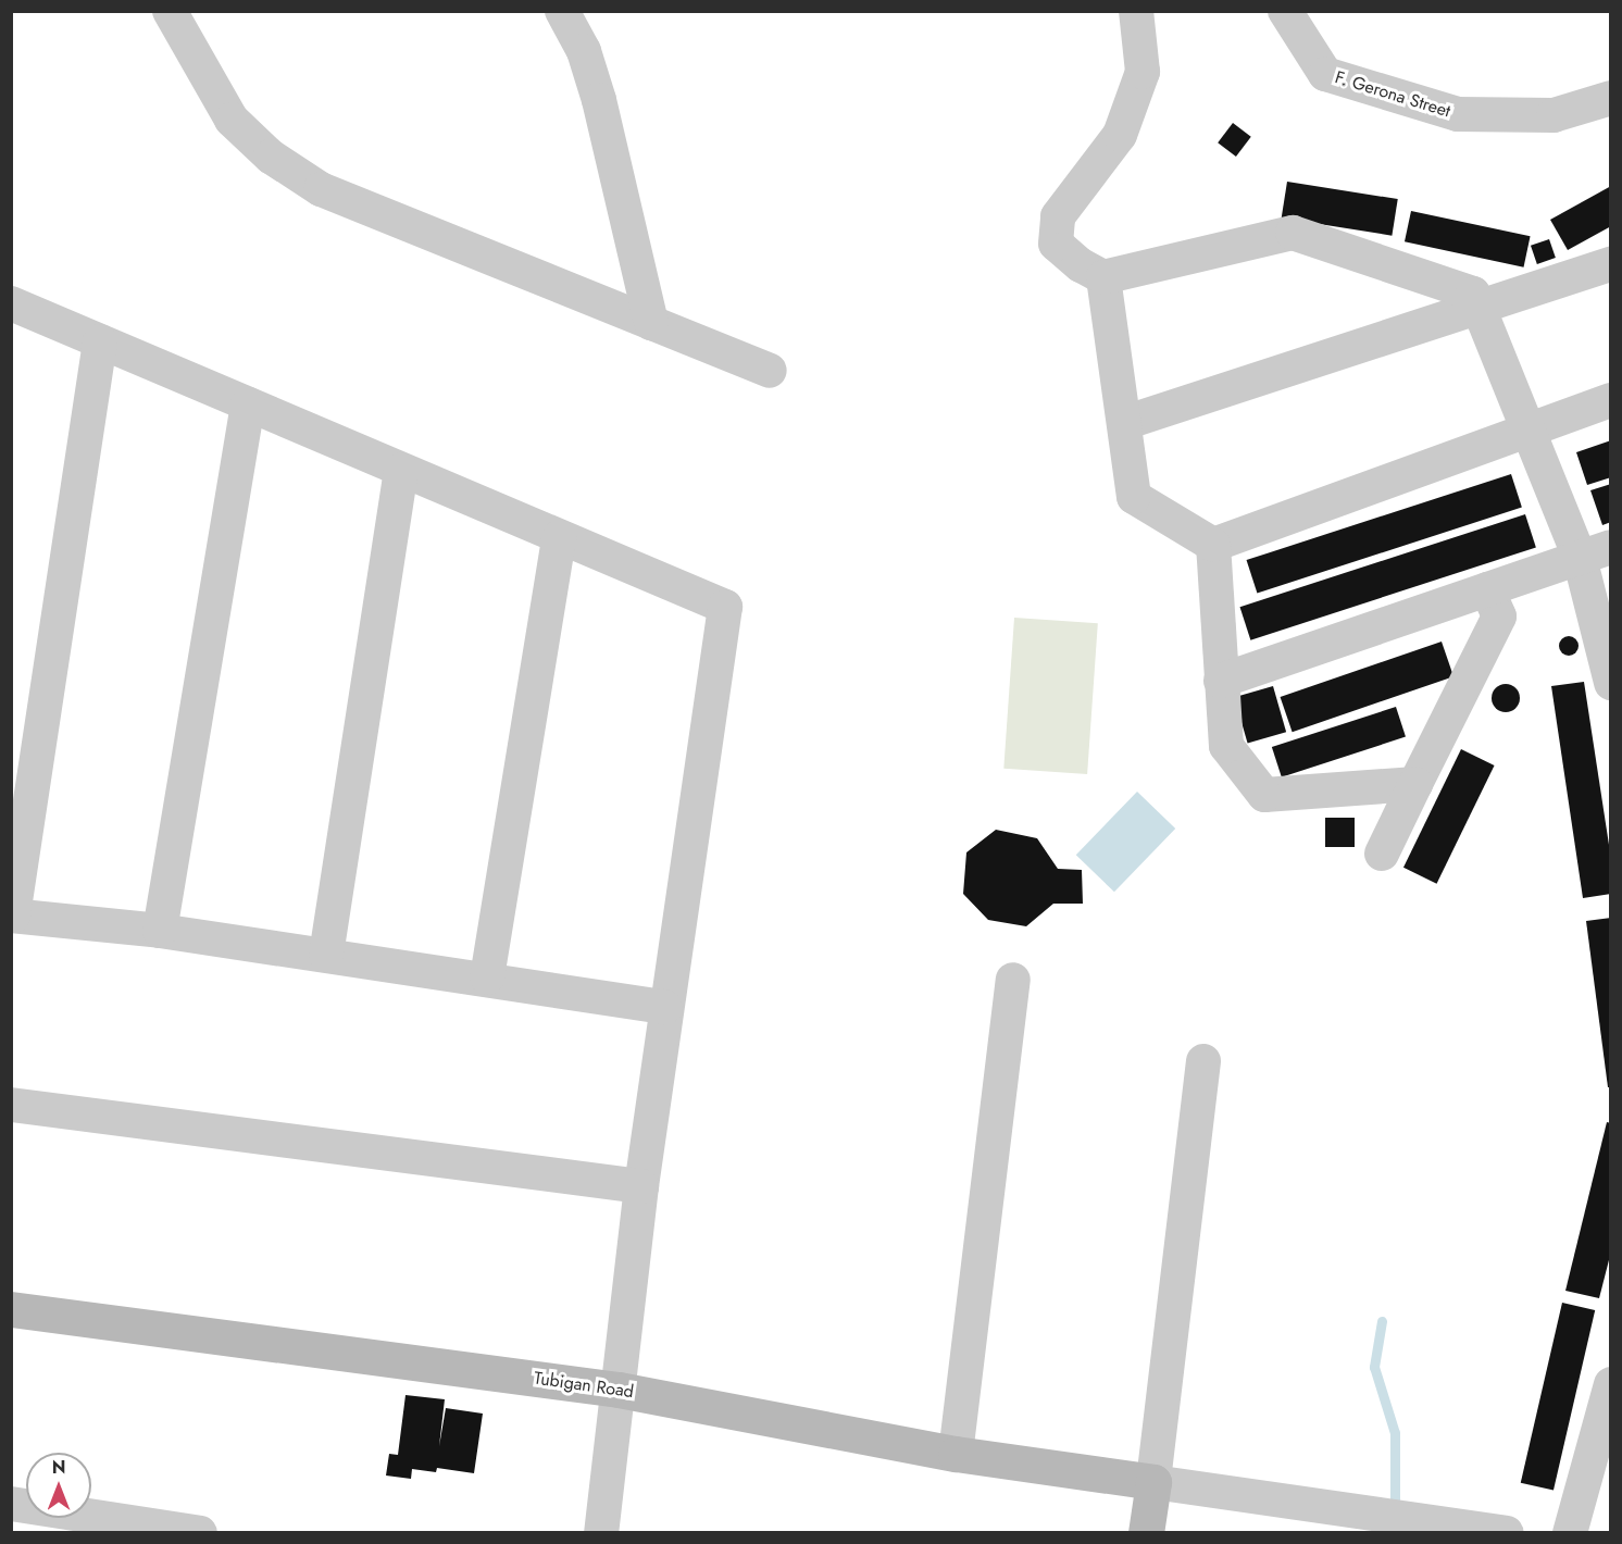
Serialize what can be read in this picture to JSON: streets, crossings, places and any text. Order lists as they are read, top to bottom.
{
  "streets": {
    "street": ["F. Gerona Street", "Tubigan Road"]
  },
  "north": "top"
}
